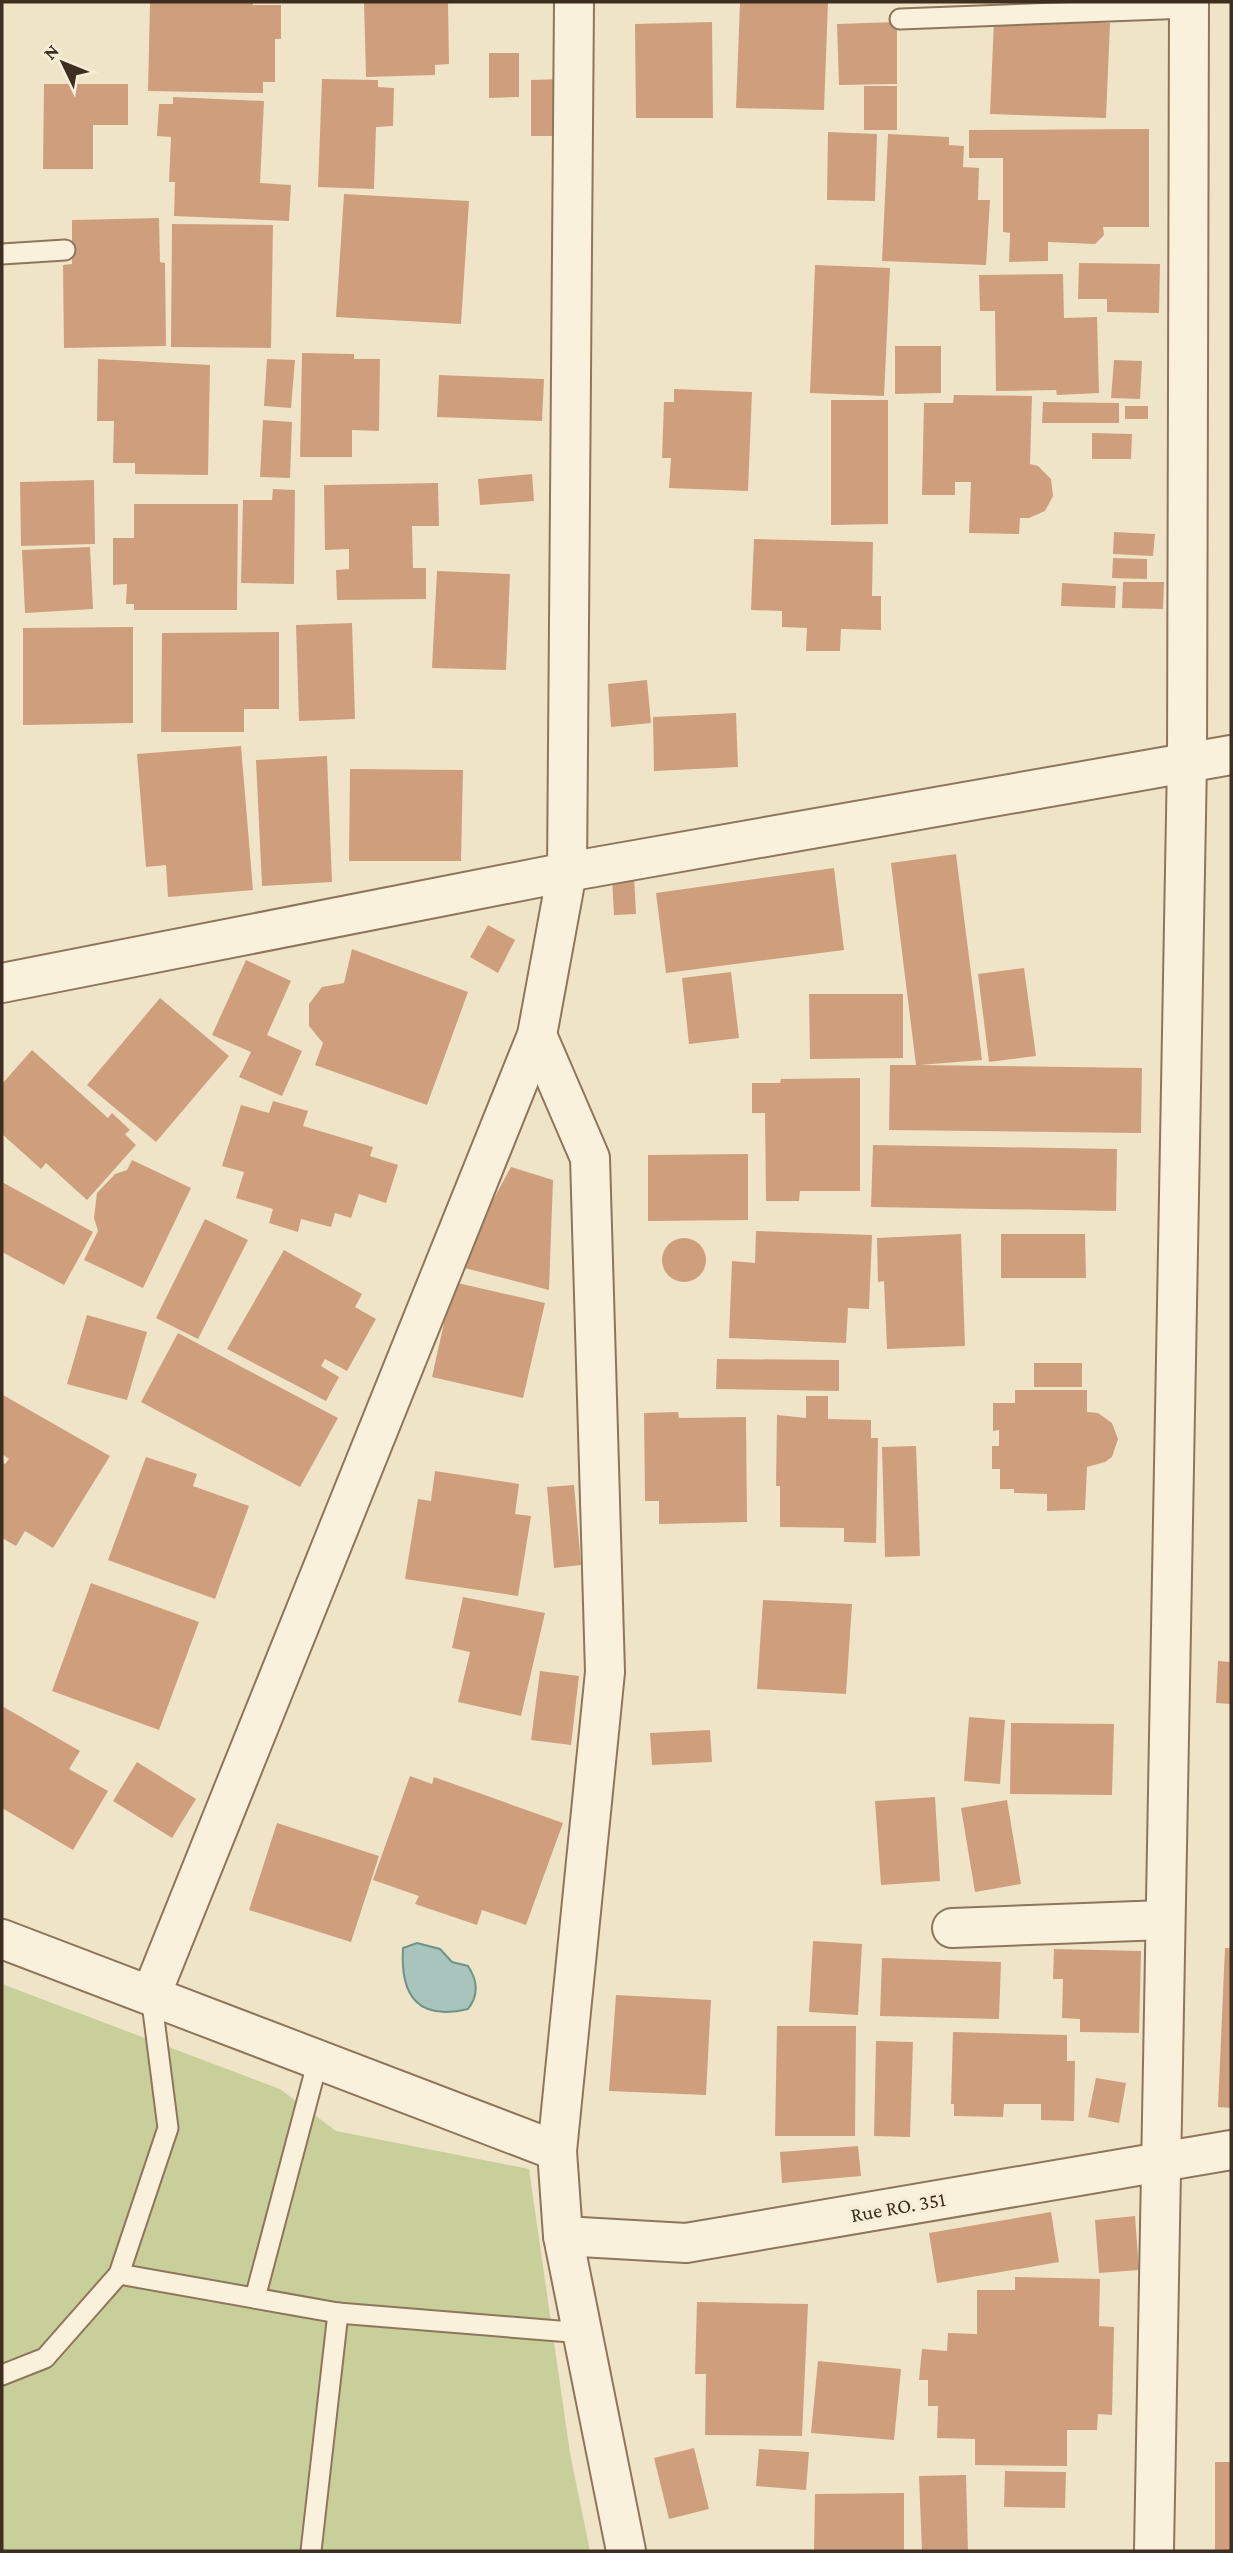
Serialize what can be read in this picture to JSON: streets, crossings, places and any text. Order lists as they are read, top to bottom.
{
  "streets": {
    "street": ["Rue RO. 351"]
  },
  "north": "top left"
}
